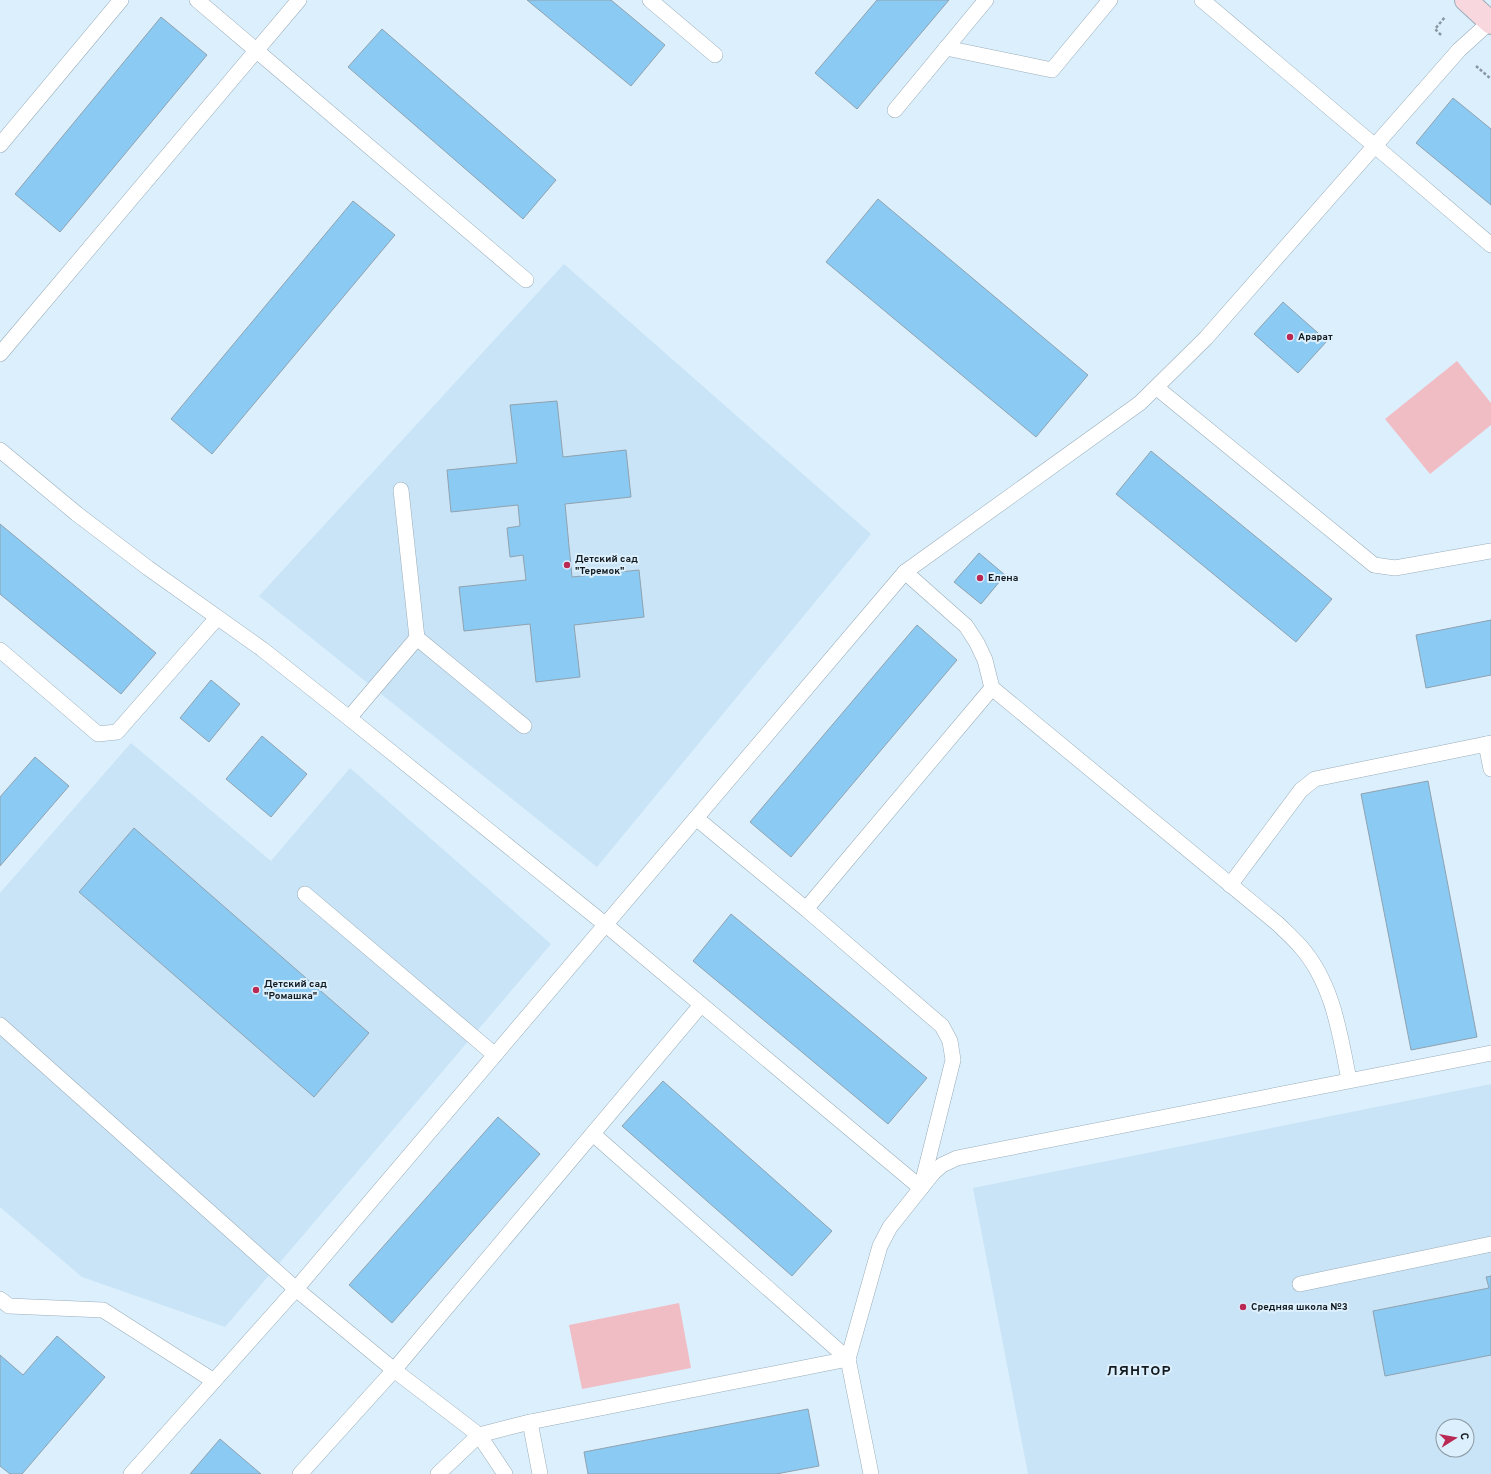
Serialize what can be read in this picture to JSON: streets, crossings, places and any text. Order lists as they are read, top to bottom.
{
  "districts": ["ЛЯНТОР"],
  "places": [
    "Арарат",
    "Детский сад \"Теремок\"",
    "Елена",
    "Детский сад \"Ромашка\"",
    "Средняя школа №3"
  ],
  "north": "right"
}
